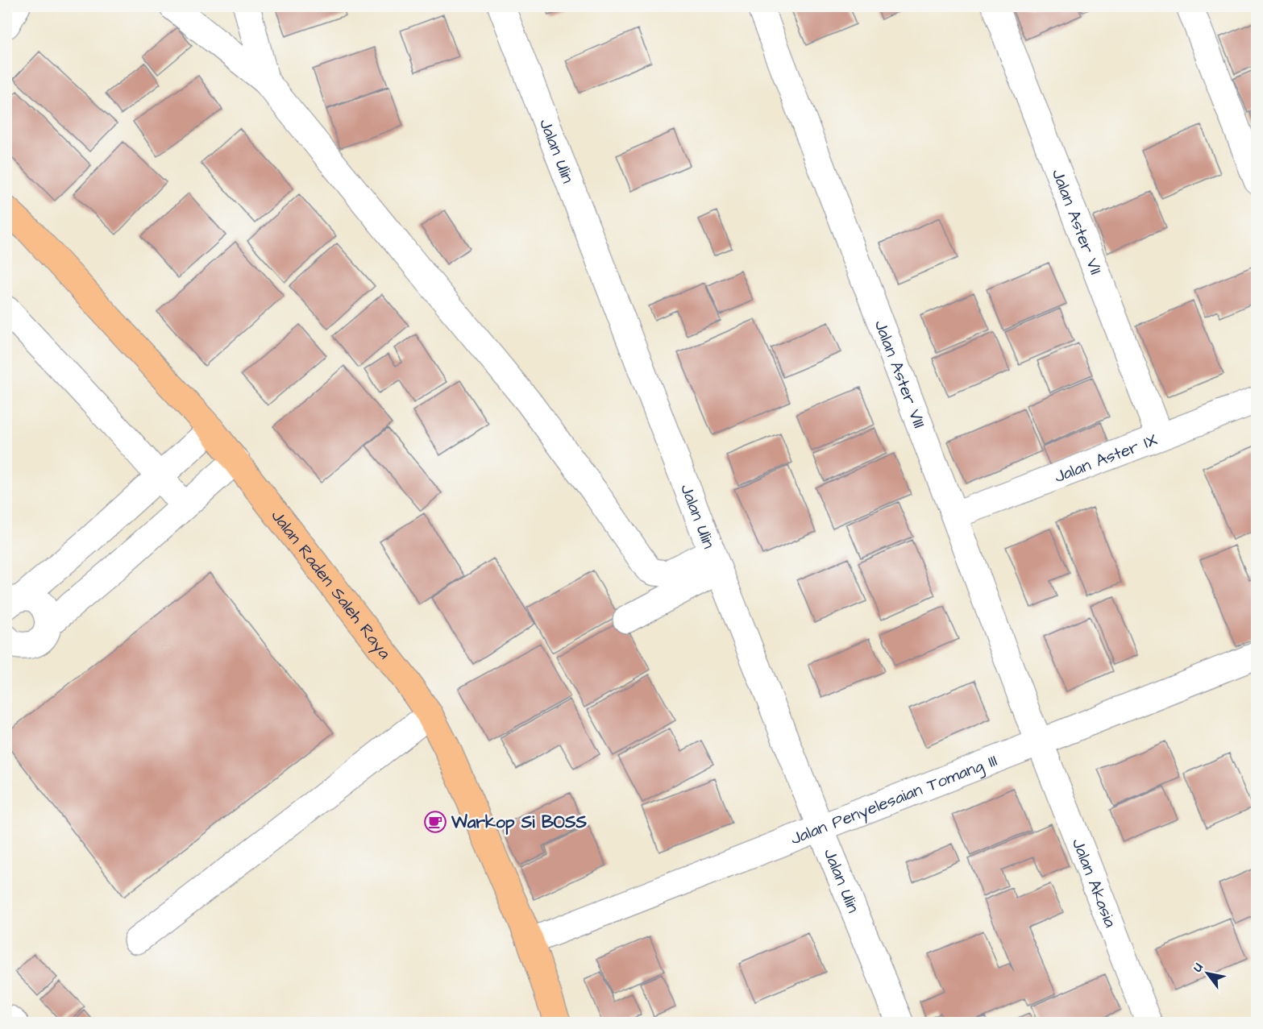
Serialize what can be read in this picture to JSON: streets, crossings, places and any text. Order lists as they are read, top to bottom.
{
  "streets": {
    "main road": ["Jalan Raden Saleh Raya"],
    "street": [
      "Jalan Ulin",
      "Jalan Aster VII",
      "Jalan Aster VIII",
      "Jalan Aster IX",
      "Jalan Penyelesaian Tomang III",
      "Jalan Akasia"
    ]
  },
  "crossings": [
    ["Jalan Ulin", "Jalan Penyelesaian Tomang III"],
    ["Jalan Aster VII", "Jalan Aster IX"],
    ["Jalan Aster VIII", "Jalan Aster IX"],
    ["Jalan Aster VIII", "Jalan Penyelesaian Tomang III"],
    ["Jalan Aster VIII", "Jalan Akasia"],
    ["Jalan Raden Saleh Raya", "Jalan Penyelesaian Tomang III"],
    ["Jalan Penyelesaian Tomang III", "Jalan Akasia"]
  ],
  "places": {
    "cafe": ["Warkop Si BOSS"]
  },
  "north": "top left"
}
